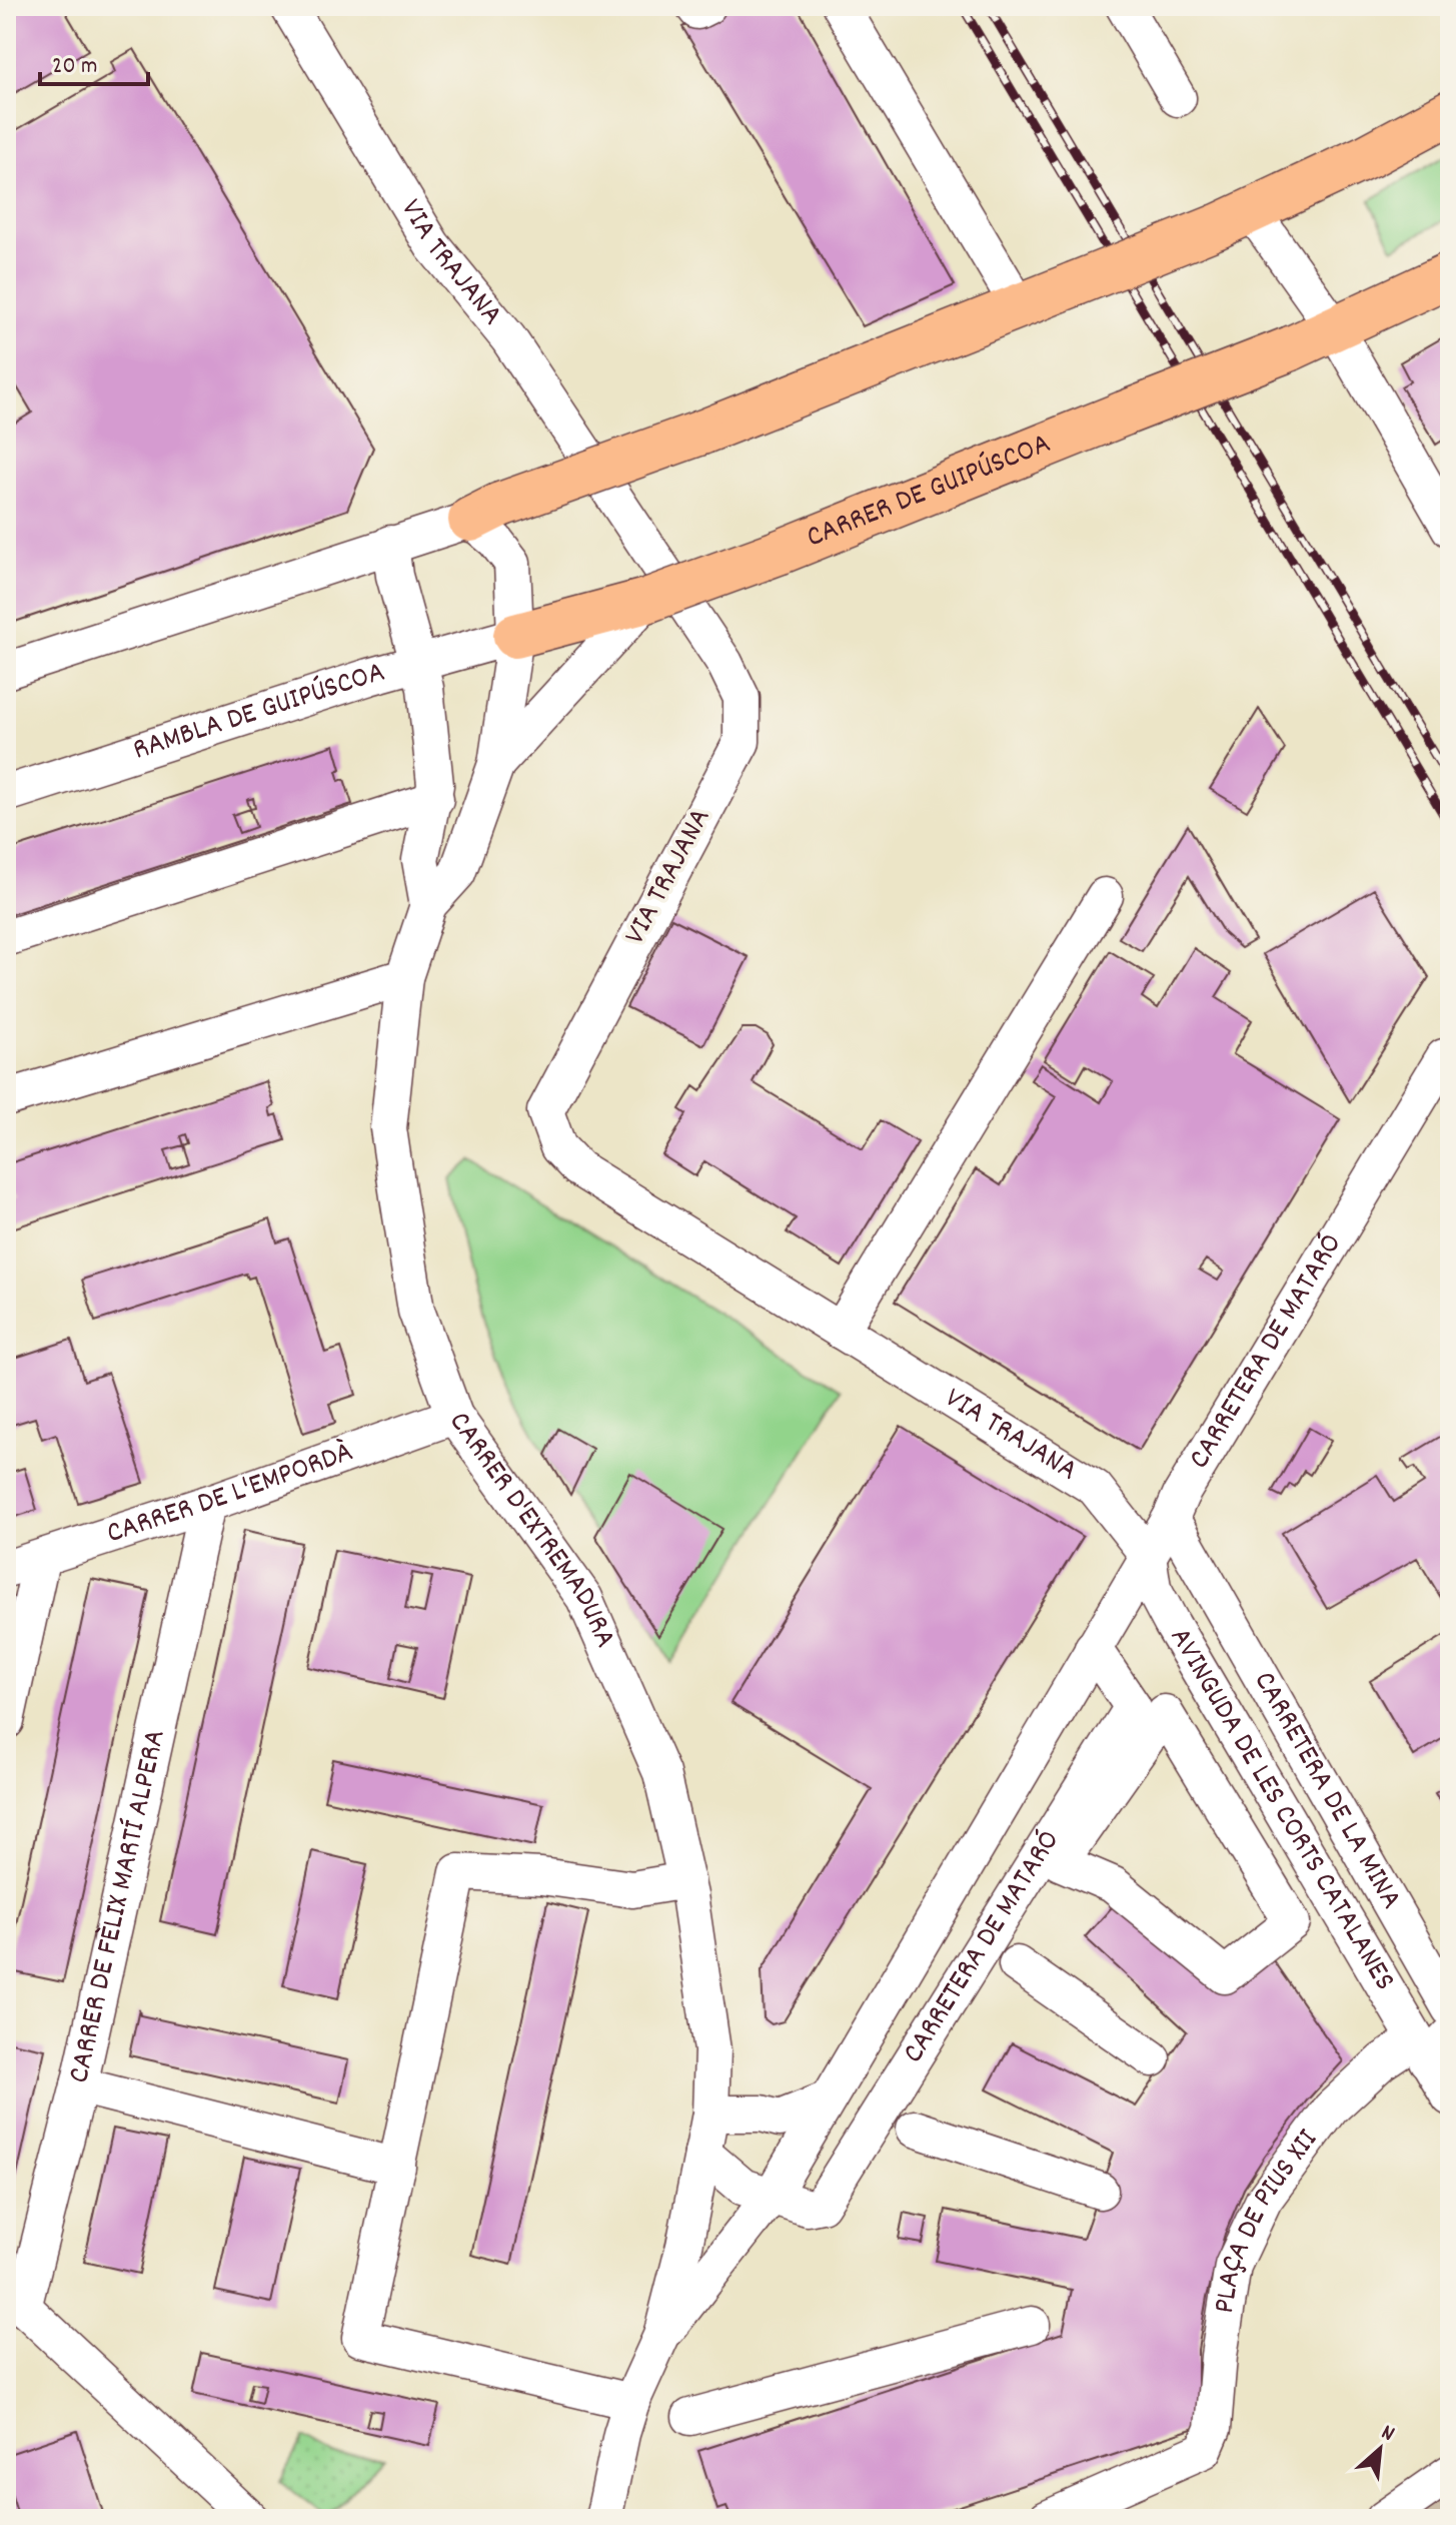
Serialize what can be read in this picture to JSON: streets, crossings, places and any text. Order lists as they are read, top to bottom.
{
  "streets": {
    "main road": ["CARRER DE GUIPÚSCOA"],
    "street": [
      "VIA TRAJANA",
      "RAMBLA DE GUIPÚSCOA",
      "CARRETERA DE MATARÓ",
      "CARRER DE L'EMPORDÀ",
      "CARRER D'EXTREMADURA",
      "CARRETERA DE LA MINA",
      "AVINGUDA DE LES CORTS CATALANES",
      "CARRER DE FÈLIX MARTÍ ALPERA",
      "PLAÇA DE PIUS XII"
    ]
  },
  "crossings": [
    ["VIA TRAJANA", "CARRETERA DE MATARÓ"],
    ["VIA TRAJANA", "AVINGUDA DE LES CORTS CATALANES"],
    ["CARRER DE GUIPÚSCOA", "RAMBLA DE GUIPÚSCOA"],
    ["CARRER DE GUIPÚSCOA", "CARRER D'EXTREMADURA"],
    ["RAMBLA DE GUIPÚSCOA", "CARRER D'EXTREMADURA"],
    ["CARRETERA DE MATARÓ", "CARRER D'EXTREMADURA"],
    ["CARRETERA DE MATARÓ", "CARRETERA DE LA MINA"],
    ["CARRETERA DE MATARÓ", "AVINGUDA DE LES CORTS CATALANES"],
    ["CARRER DE L'EMPORDÀ", "CARRER D'EXTREMADURA"],
    ["CARRER DE L'EMPORDÀ", "CARRER DE FÈLIX MARTÍ ALPERA"],
    ["AVINGUDA DE LES CORTS CATALANES", "PLAÇA DE PIUS XII"]
  ],
  "scale_bar": "20 m",
  "north": "top right"
}
